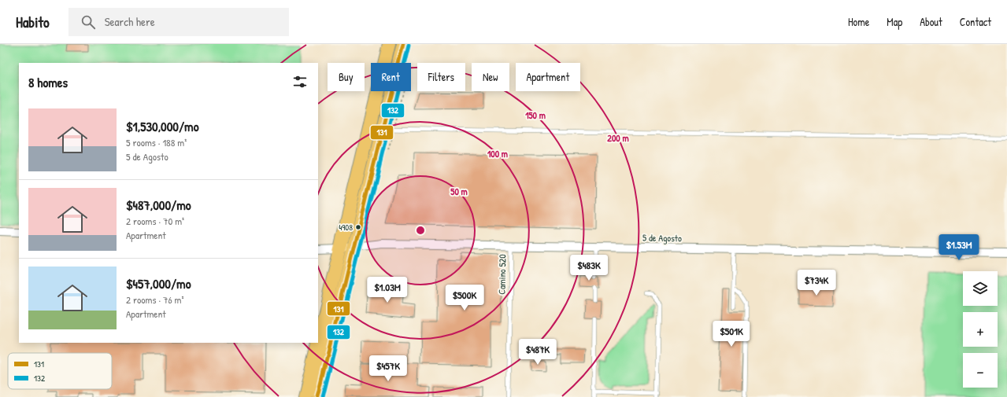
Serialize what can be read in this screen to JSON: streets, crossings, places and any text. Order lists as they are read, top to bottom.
{
  "streets": {
    "street": ["5 de Agosto"],
    "lane": ["Camino 520"]
  },
  "crossings": [
    ["5 de Agosto", "Camino 520"]
  ],
  "places": ["4908"],
  "lines": ["transit line 131", "transit line 132"],
  "legend": ["131", "132"],
  "page": {
    "header": "Habito",
    "search": "Search here",
    "nav": [
      "Home",
      "Map",
      "About",
      "Contact"
    ],
    "chip": [
      "Buy",
      "Rent",
      "Filters",
      "New",
      "Apartment"
    ],
    "heading": "8 homes",
    "list": [
      {
        "name": "$1,530,000/mo",
        "note": "5 rooms · 188 m² · 5 de Agosto"
      },
      {
        "name": "$487,000/mo",
        "note": "2 rooms · 70 m² · Apartment"
      },
      {
        "name": "$457,000/mo",
        "note": "2 rooms · 76 m² · Apartment"
      }
    ],
    "price": [
      "$1.53M",
      "$483K",
      "$734K",
      "$1.03M",
      "$500K",
      "$501K",
      "$487K",
      "$457K"
    ],
    "map_buttons": ["+", "−"]
  },
  "rings": [
    "150 m",
    "200 m",
    "100 m",
    "50 m"
  ]
}
